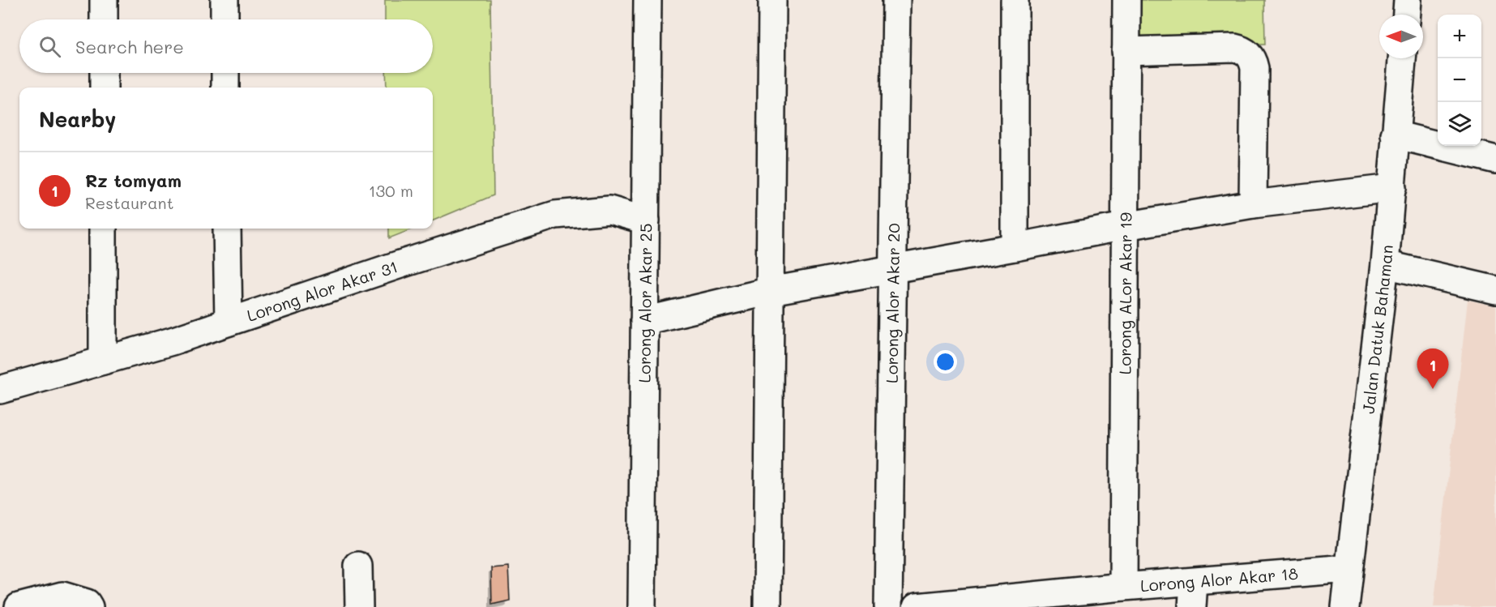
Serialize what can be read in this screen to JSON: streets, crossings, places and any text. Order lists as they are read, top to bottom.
{
  "streets": {
    "street": [
      "Lorong Alor Akar 31",
      "Lorong ALor Akar 19",
      "Lorong Alor Akar 25",
      "Lorong Alor Akar 20",
      "Jalan Datuk Bahaman",
      "Lorong Alor Akar 18"
    ]
  },
  "crossings": [
    ["Lorong Alor Akar 31", "Lorong Alor Akar 25"],
    ["Lorong ALor Akar 19", "Lorong Alor Akar 18"],
    ["Jalan Datuk Bahaman", "Lorong Alor Akar 18"]
  ],
  "north": "left",
  "page": {
    "map_buttons": ["+", "−"],
    "search": "Search here",
    "heading": "Nearby",
    "list": [
      {
        "mark": "1",
        "name": "Rz tomyam",
        "note": "Restaurant",
        "value": "130 m"
      }
    ],
    "pins": "1"
  }
}
